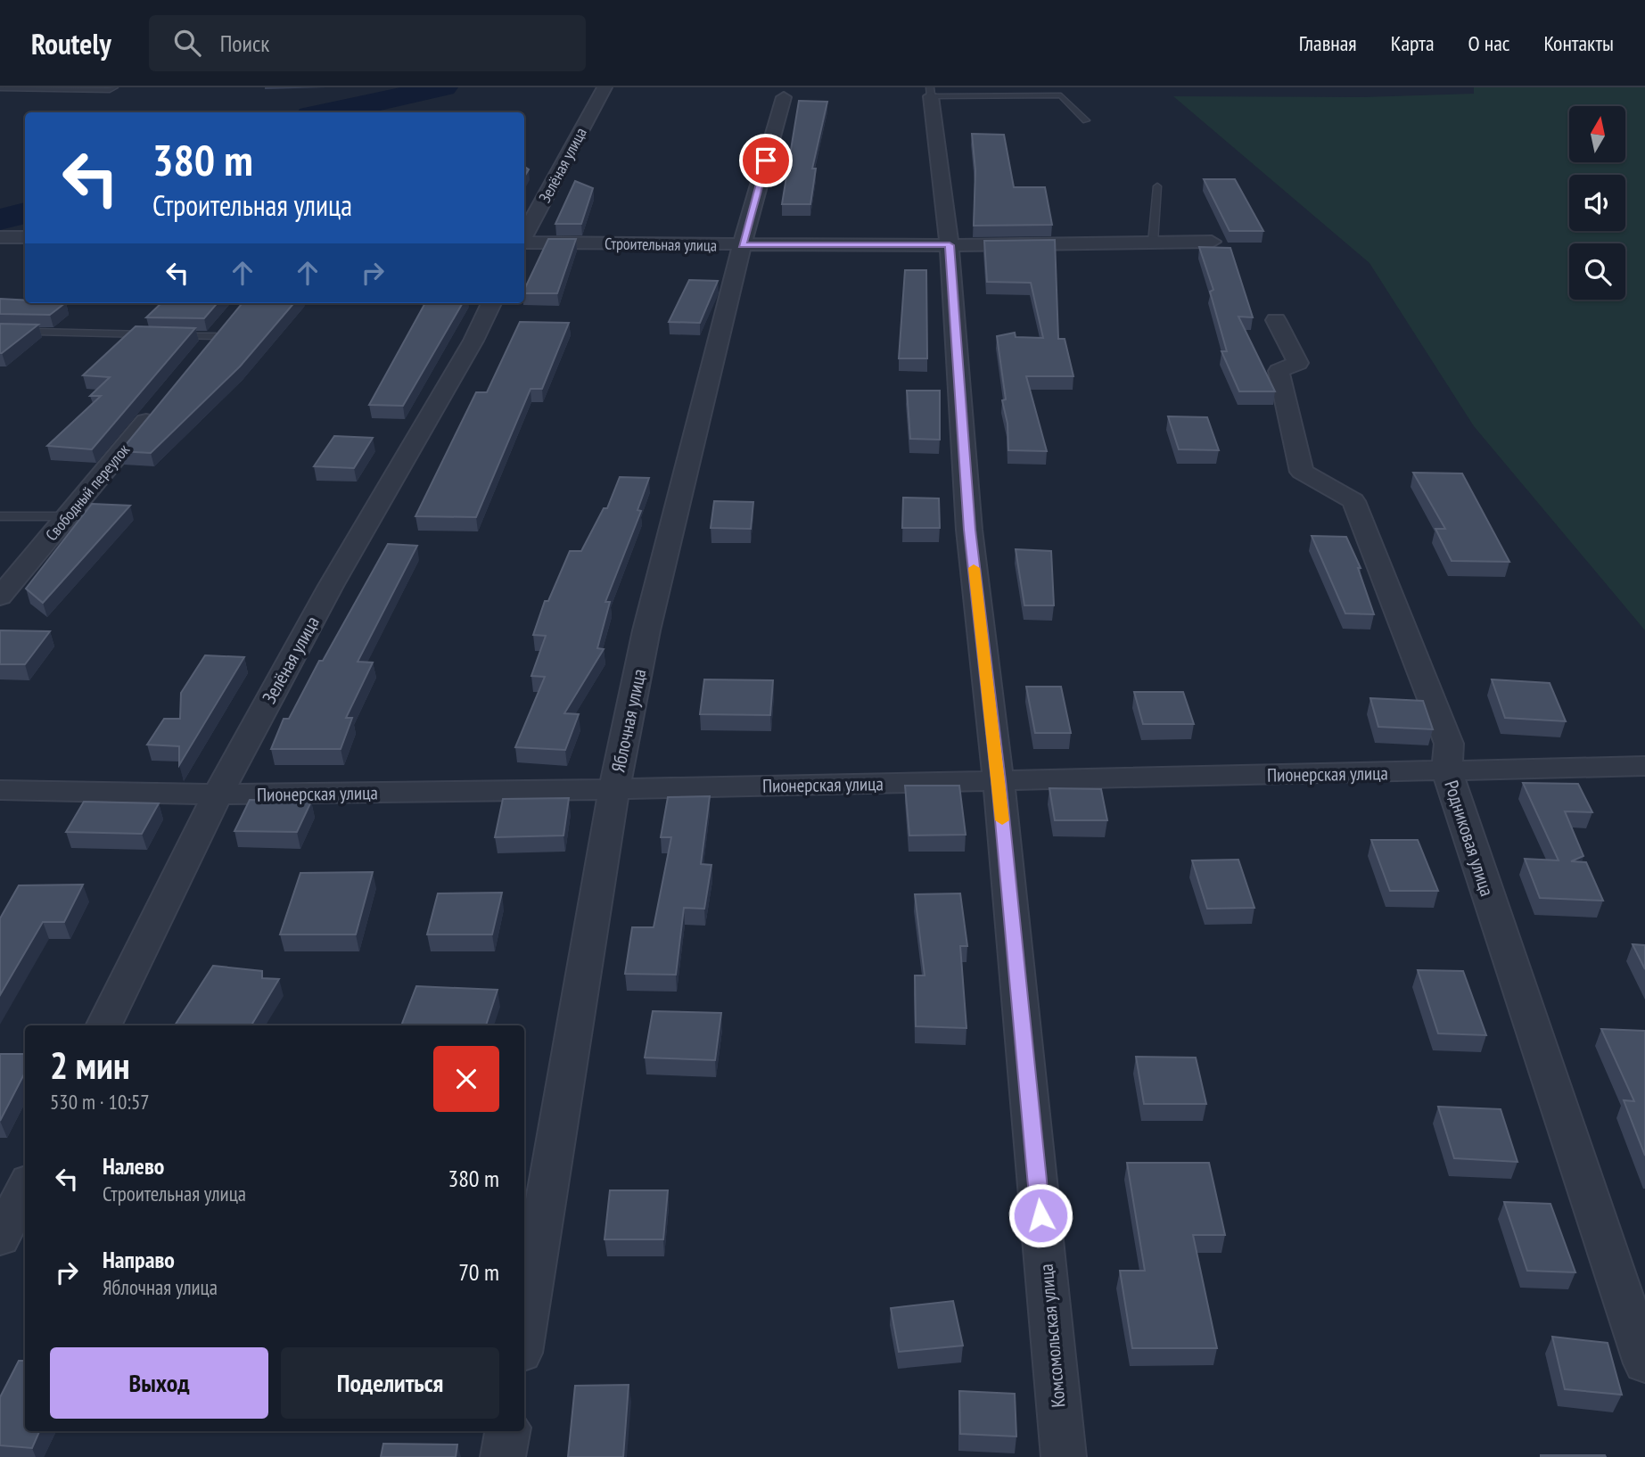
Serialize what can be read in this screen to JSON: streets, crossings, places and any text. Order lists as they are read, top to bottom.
{
  "streets": {
    "street": [
      "Зелёная улица",
      "Строительная улица",
      "Свободный переулок",
      "Яблочная улица",
      "Пионерская улица",
      "Родниковая улица",
      "Комсомольская улица"
    ]
  },
  "crossings": [
    ["Зелёная улица", "Пионерская улица"],
    ["Строительная улица", "Яблочная улица"],
    ["Строительная улица", "Комсомольская улица"],
    ["Яблочная улица", "Пионерская улица"],
    ["Пионерская улица", "Родниковая улица"],
    ["Пионерская улица", "Комсомольская улица"]
  ],
  "north": "top",
  "page": {
    "header": "Routely",
    "search": "Поиск",
    "nav": [
      "Главная",
      "Карта",
      "О нас",
      "Контакты"
    ],
    "turn": ["380 m", "Строительная улица"],
    "heading": ["2 мин", "530 m · 10:57"],
    "list": [
      {
        "name": "Налево",
        "note": "Строительная улица",
        "value": "380 m"
      },
      {
        "name": "Направо",
        "note": "Яблочная улица",
        "value": "70 m"
      }
    ],
    "buttons": ["Выход", "Поделиться"]
  }
}
